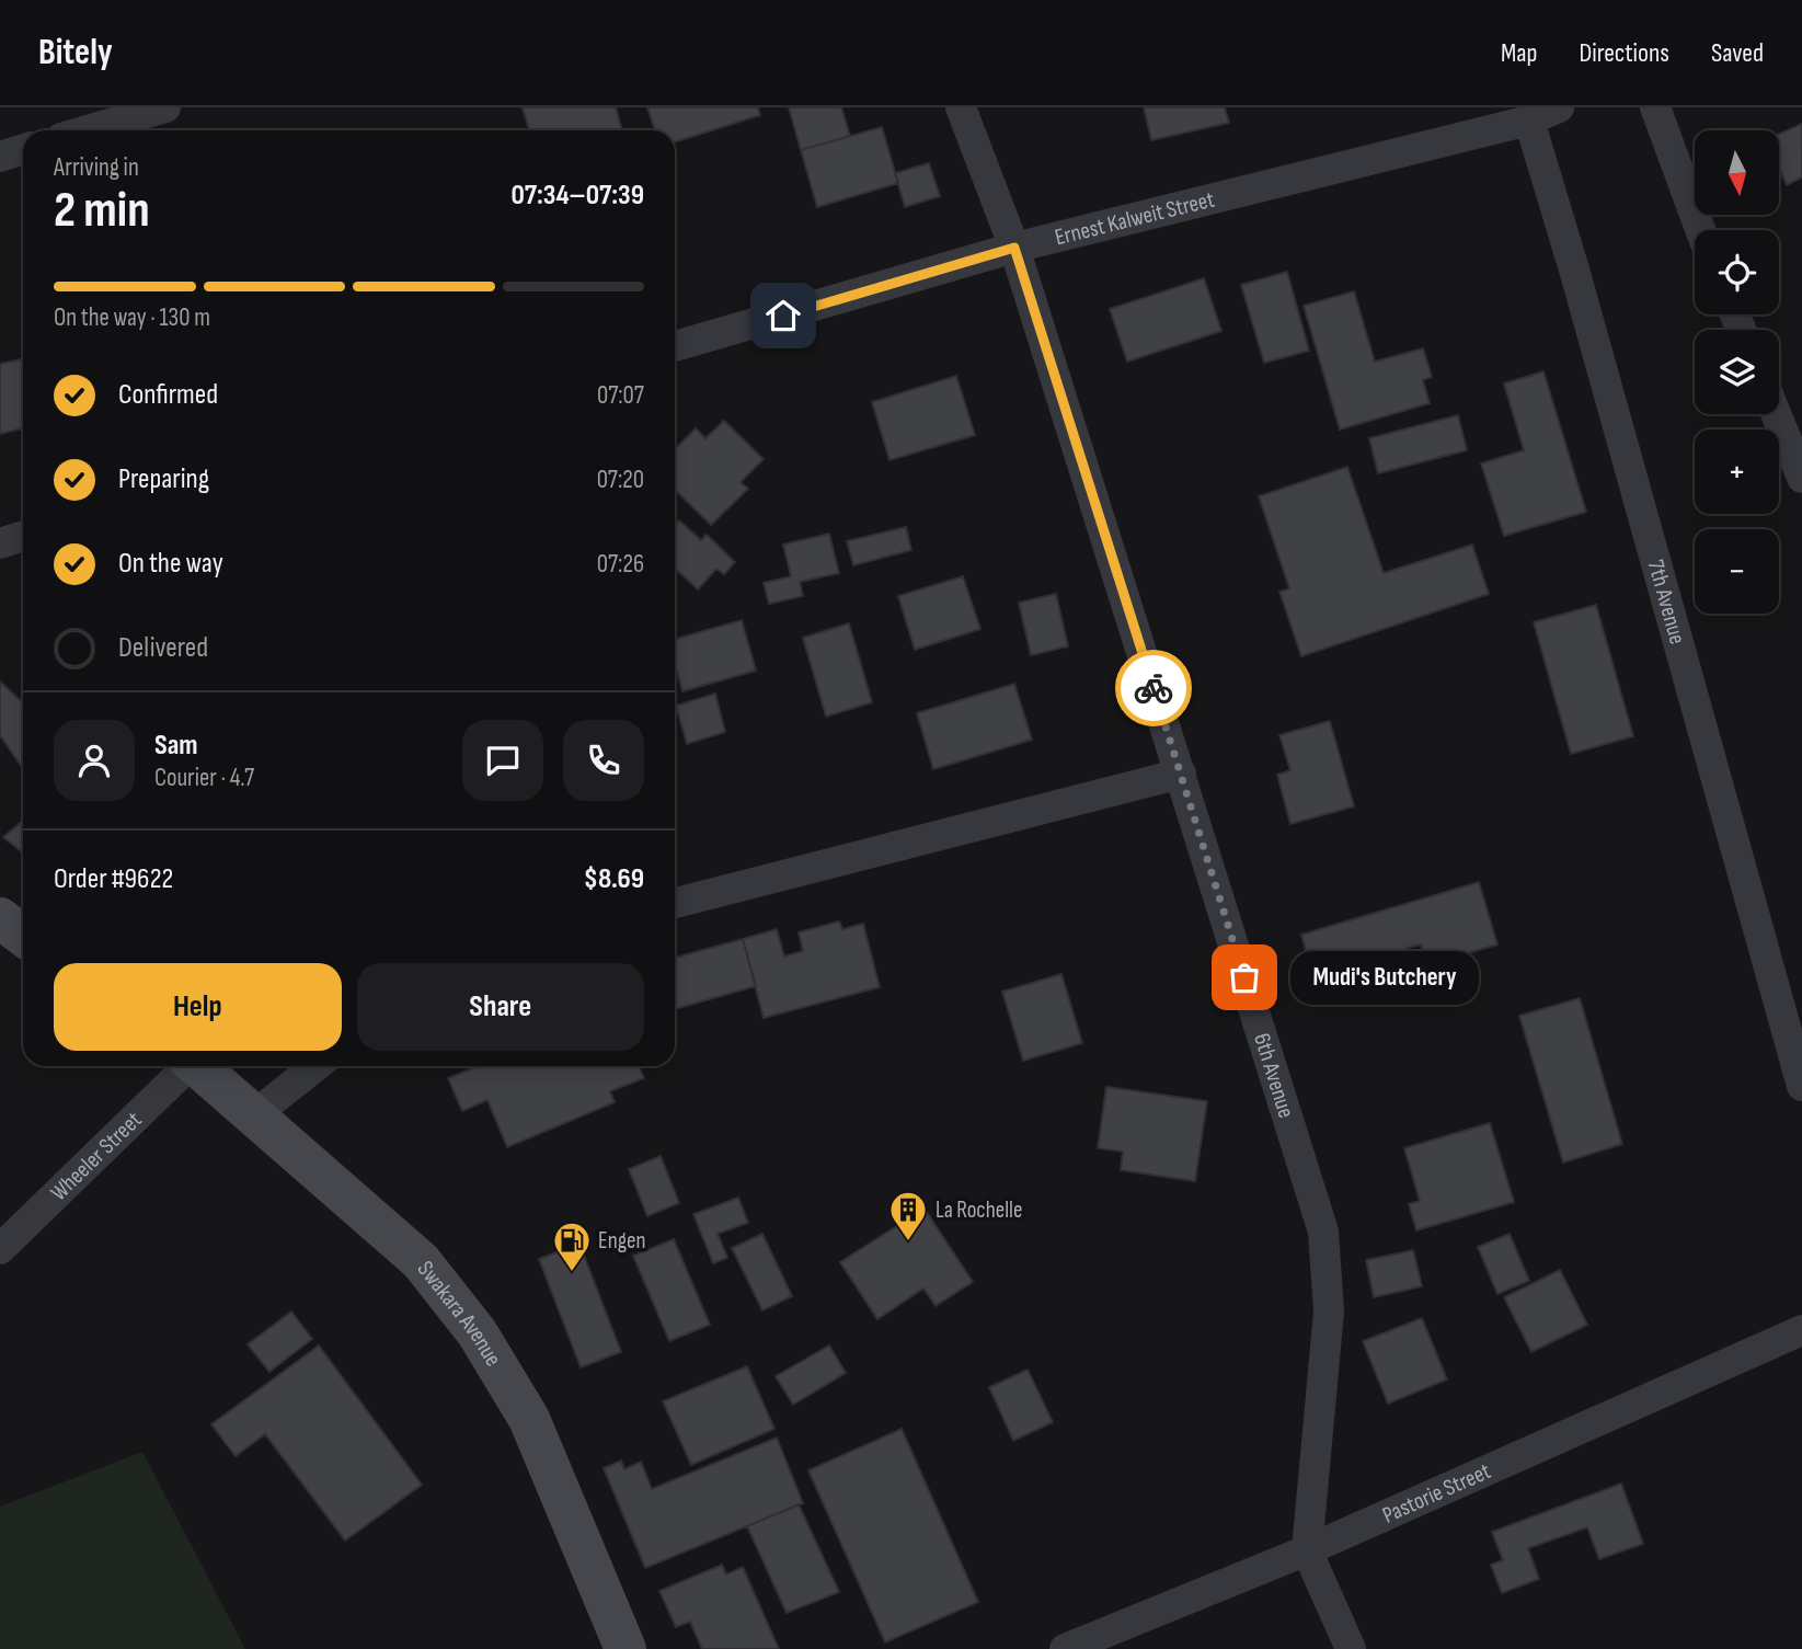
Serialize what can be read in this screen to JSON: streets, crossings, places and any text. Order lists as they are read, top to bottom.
{
  "streets": {
    "street": [
      "Ernest Kalweit Street",
      "7th Avenue",
      "6th Avenue",
      "Wheeler Street",
      "Swakara Avenue",
      "Pastorie Street"
    ]
  },
  "crossings": [
    ["Ernest Kalweit Street", "7th Avenue"],
    ["Ernest Kalweit Street", "6th Avenue"],
    ["6th Avenue", "Pastorie Street"]
  ],
  "places": {
    "other": ["Mudi's Butchery"],
    "building": ["La Rochelle"],
    "fuel station": ["Engen"]
  },
  "north": "bottom",
  "page": {
    "header": "Bitely",
    "nav": ["Map", "Directions", "Saved"],
    "map_buttons": ["+", "−"],
    "heading": ["2 min", "Arriving in", "07:34–07:39"],
    "panel": [
      "Sam",
      "Courier · 4.7",
      "Order #9622",
      "$8.69"
    ],
    "bar": "On the way · 130 m",
    "list": [
      ["Confirmed", "07:07"],
      ["Preparing", "07:20"],
      ["On the way", "07:26"],
      "Delivered"
    ],
    "buttons": ["Help", "Share"],
    "bubble": "Mudi's Butchery"
  }
}
